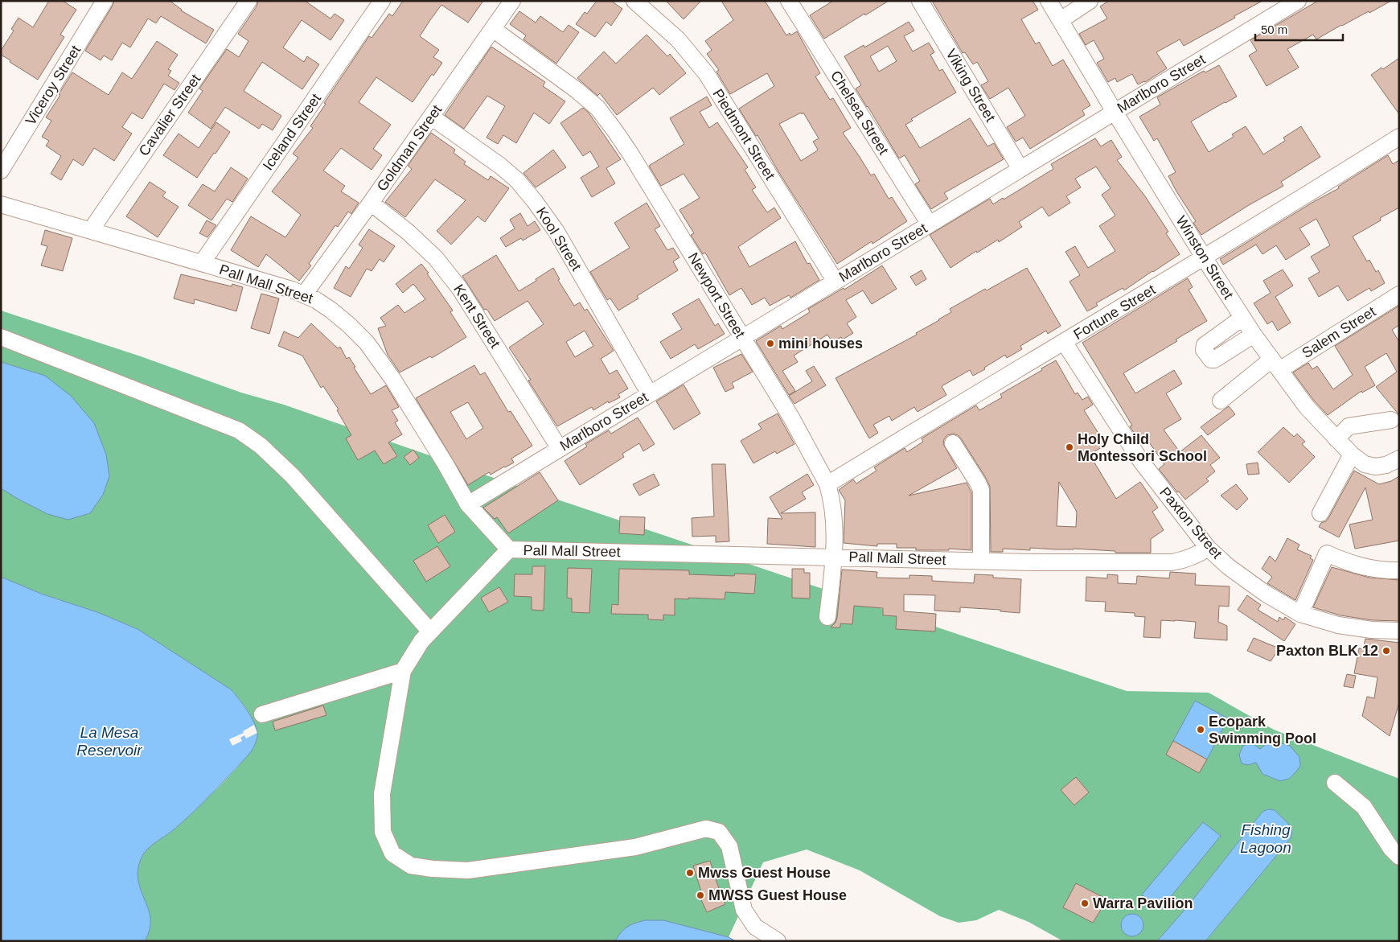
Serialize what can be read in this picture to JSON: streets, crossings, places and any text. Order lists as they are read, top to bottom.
{
  "streets": {
    "street": [
      "Marlboro Street",
      "Viceroy Street",
      "Viking Street",
      "Chelsea Street",
      "Cavalier Street",
      "Iceland Street",
      "Piedmont Street",
      "Goldman Street",
      "Kool Street",
      "Winston Street",
      "Pall Mall Street",
      "Newport Street",
      "Fortune Street",
      "Kent Street",
      "Salem Street",
      "Paxton Street"
    ]
  },
  "crossings": [
    ["Marlboro Street", "Viking Street"],
    ["Marlboro Street", "Chelsea Street"],
    ["Marlboro Street", "Piedmont Street"],
    ["Marlboro Street", "Kool Street"],
    ["Marlboro Street", "Winston Street"],
    ["Marlboro Street", "Pall Mall Street"],
    ["Marlboro Street", "Newport Street"],
    ["Marlboro Street", "Kent Street"],
    ["Cavalier Street", "Pall Mall Street"],
    ["Iceland Street", "Pall Mall Street"],
    ["Goldman Street", "Kool Street"],
    ["Goldman Street", "Pall Mall Street"],
    ["Goldman Street", "Newport Street"],
    ["Goldman Street", "Kent Street"],
    ["Winston Street", "Fortune Street"],
    ["Winston Street", "Salem Street"],
    ["Pall Mall Street", "Newport Street"],
    ["Pall Mall Street", "Paxton Street"],
    ["Newport Street", "Fortune Street"],
    ["Fortune Street", "Paxton Street"]
  ],
  "water": ["La Mesa Reservoir", "Fishing Lagoon"],
  "places": [
    "mini houses",
    "Holy Child Montessori School",
    "Paxton BLK 12",
    "Ecopark Swimming Pool",
    "Mwss Guest House",
    "MWSS Guest House",
    "Warra Pavilion"
  ],
  "scale_bar": "50 m"
}
